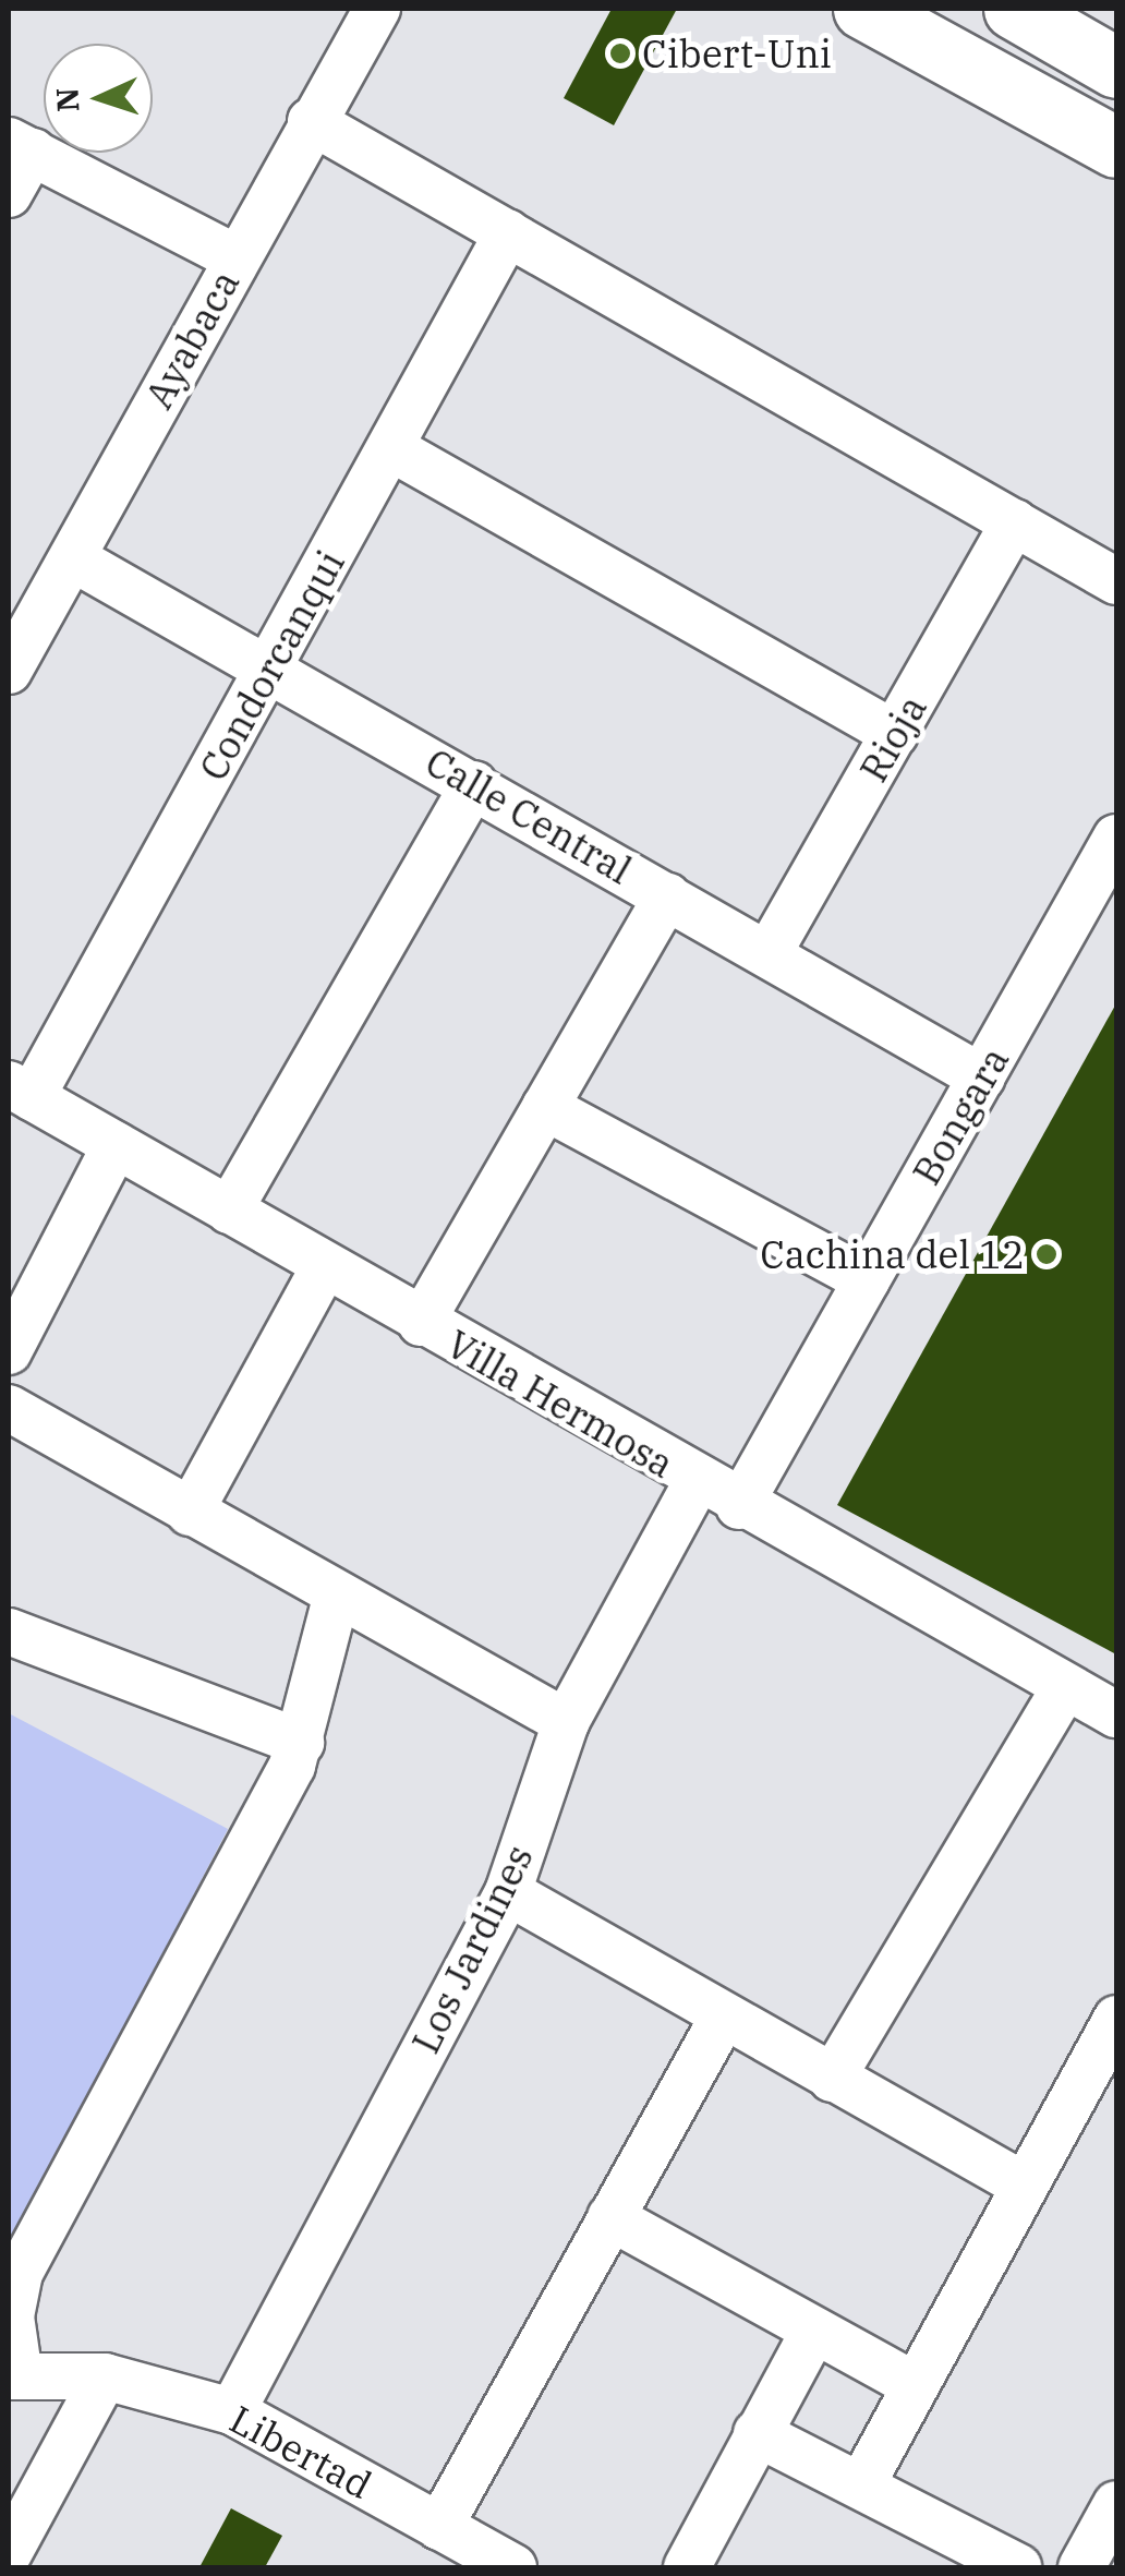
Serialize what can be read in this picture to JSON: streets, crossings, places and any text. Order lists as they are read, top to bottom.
{
  "streets": {
    "street": [
      "Ayabaca",
      "Condorcanqui",
      "Rioja",
      "Calle Central",
      "Bongara",
      "Villa Hermosa",
      "Los Jardines",
      "Libertad"
    ]
  },
  "crossings": [
    ["Ayabaca", "Calle Central"],
    ["Condorcanqui", "Calle Central"],
    ["Condorcanqui", "Villa Hermosa"],
    ["Rioja", "Calle Central"],
    ["Calle Central", "Bongara"],
    ["Bongara", "Villa Hermosa"],
    ["Villa Hermosa", "Los Jardines"],
    ["Los Jardines", "Libertad"]
  ],
  "places": ["Cibert-Uni", "Cachina del 12"],
  "north": "left"
}
